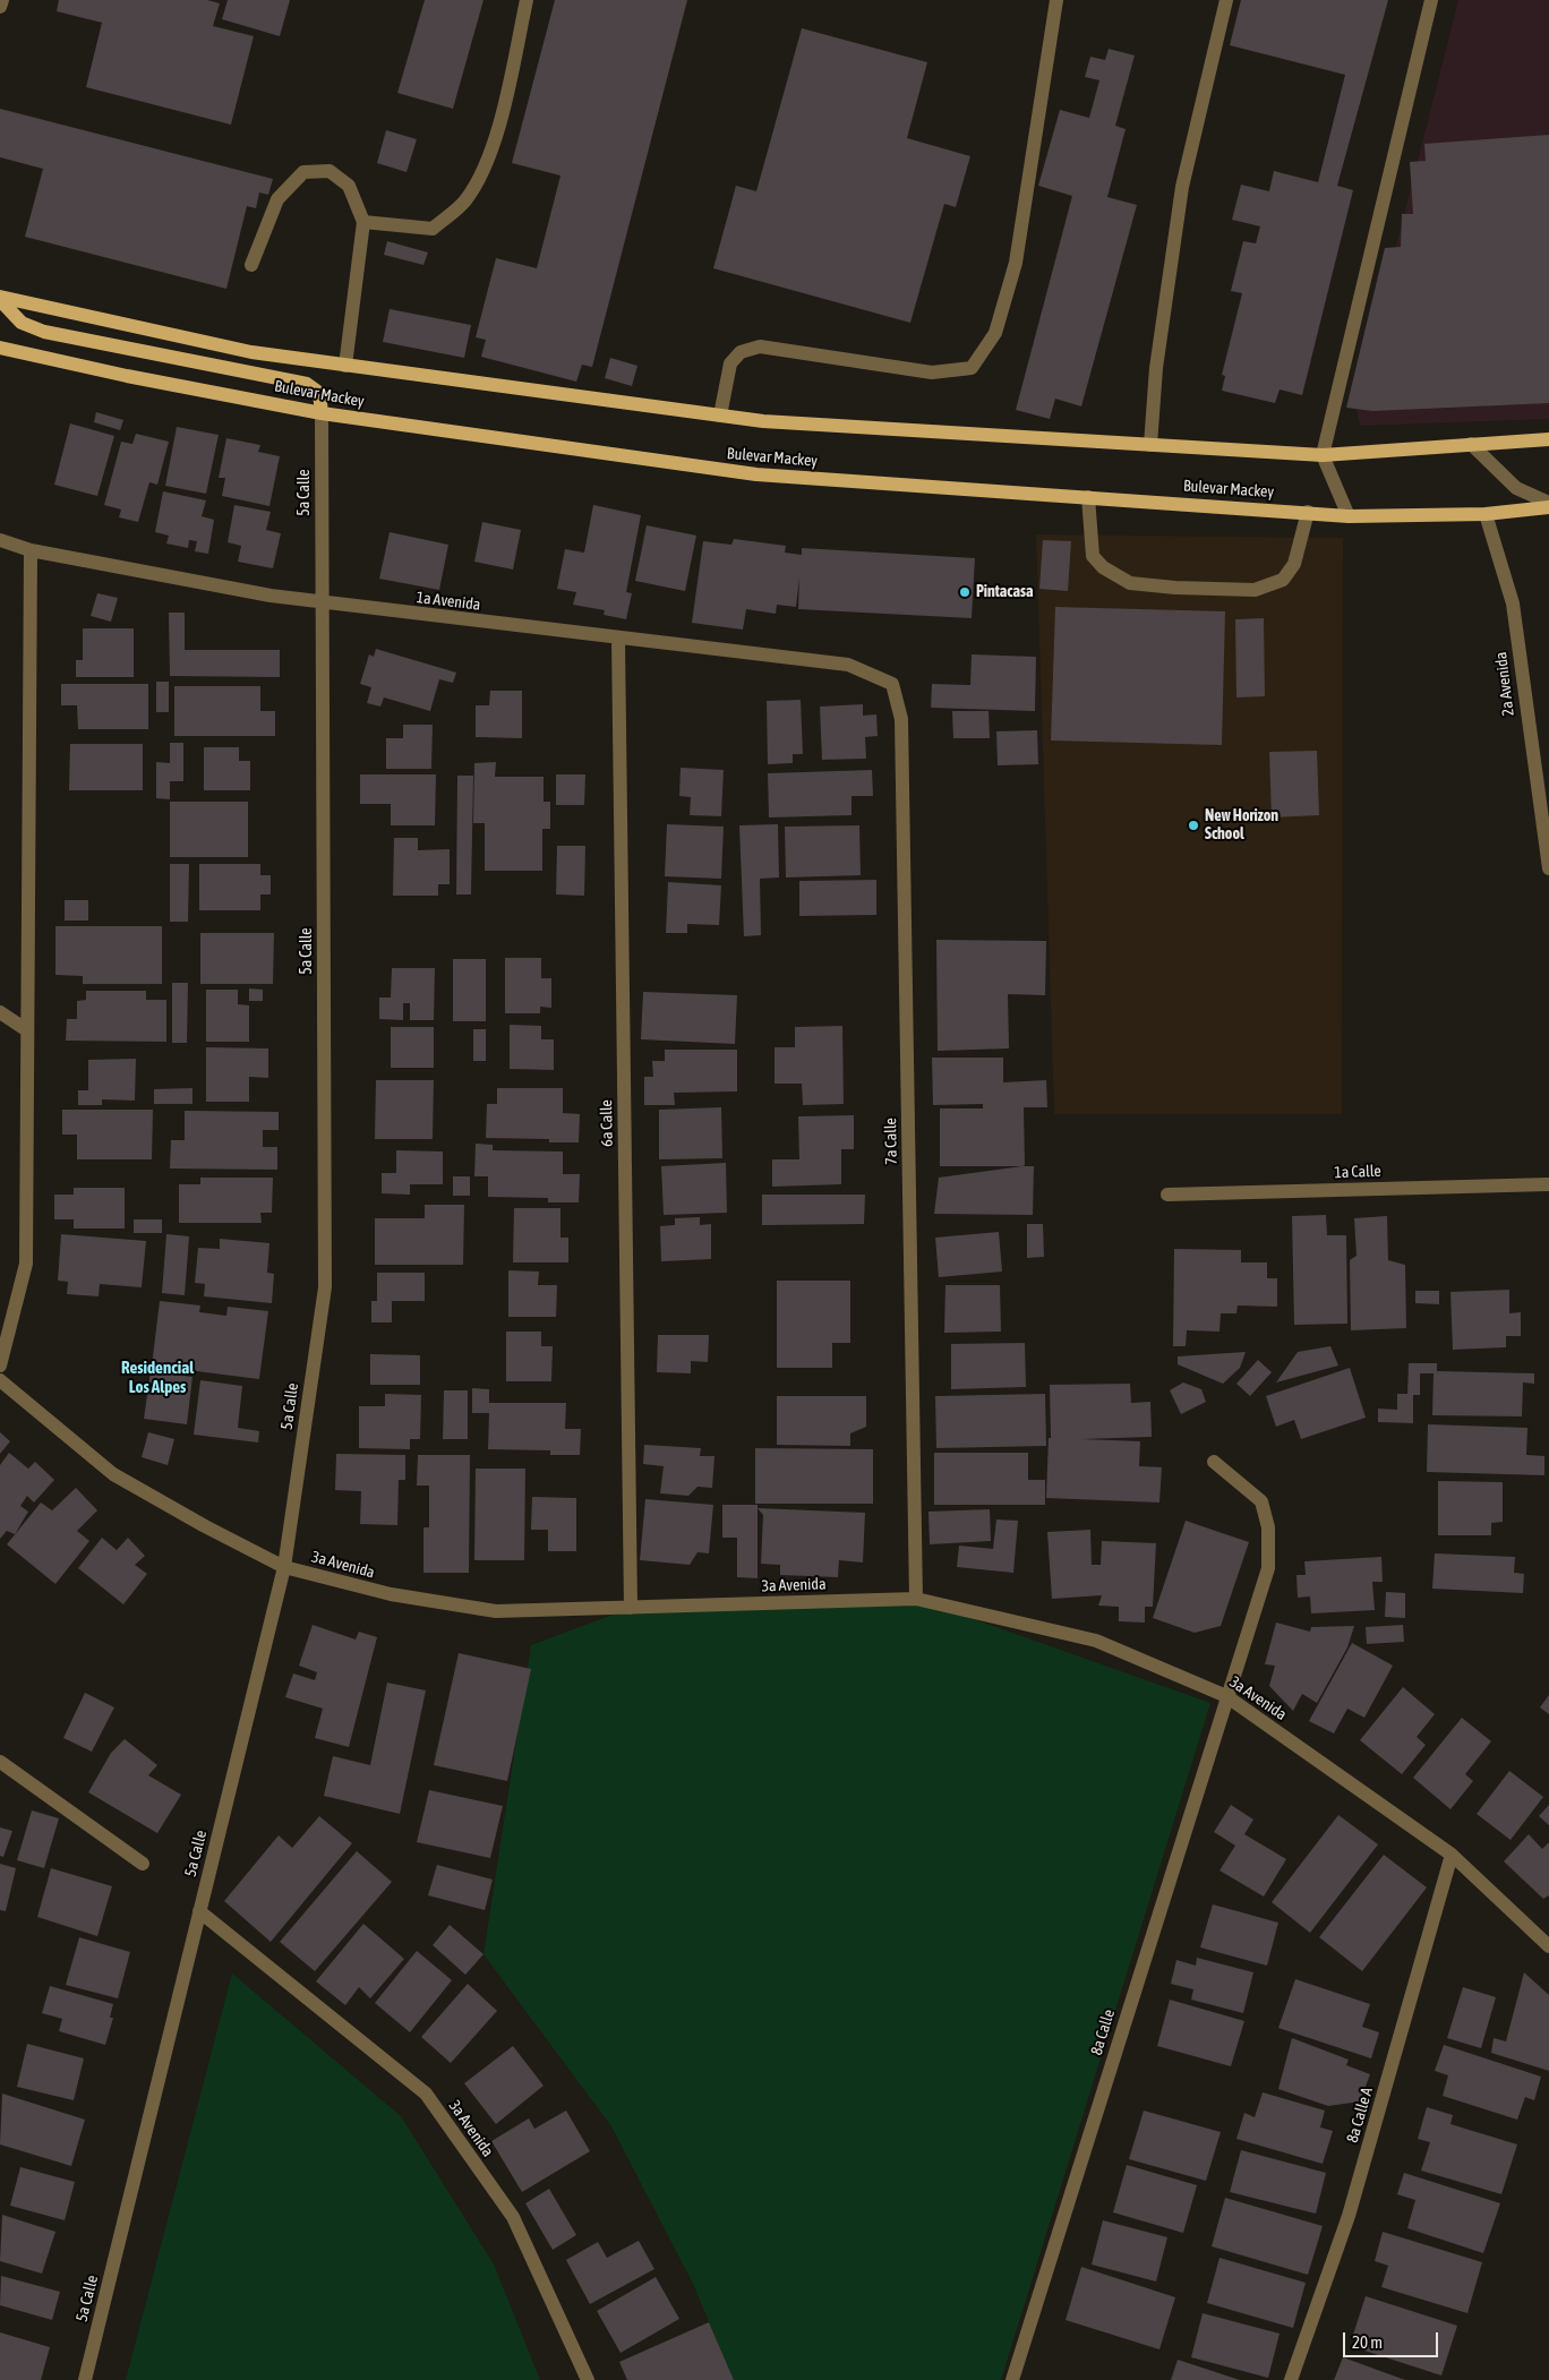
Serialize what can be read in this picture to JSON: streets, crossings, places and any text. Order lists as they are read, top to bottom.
{
  "streets": {
    "main road": ["Bulevar Mackey"],
    "street": [
      "5a Calle",
      "1a Avenida",
      "2a Avenida",
      "6a Calle",
      "7a Calle",
      "1a Calle",
      "3a Avenida",
      "8a Calle",
      "8a Calle A"
    ]
  },
  "crossings": [
    ["Bulevar Mackey", "5a Calle"],
    ["Bulevar Mackey", "2a Avenida"],
    ["5a Calle", "1a Avenida"],
    ["5a Calle", "3a Avenida"],
    ["1a Avenida", "6a Calle"],
    ["1a Avenida", "7a Calle"],
    ["6a Calle", "3a Avenida"],
    ["7a Calle", "3a Avenida"],
    ["3a Avenida", "8a Calle"],
    ["3a Avenida", "8a Calle A"]
  ],
  "districts": ["Residencial Los Alpes"],
  "places": ["Pintacasa", "New Horizon School"],
  "scale_bar": "20 m"
}
